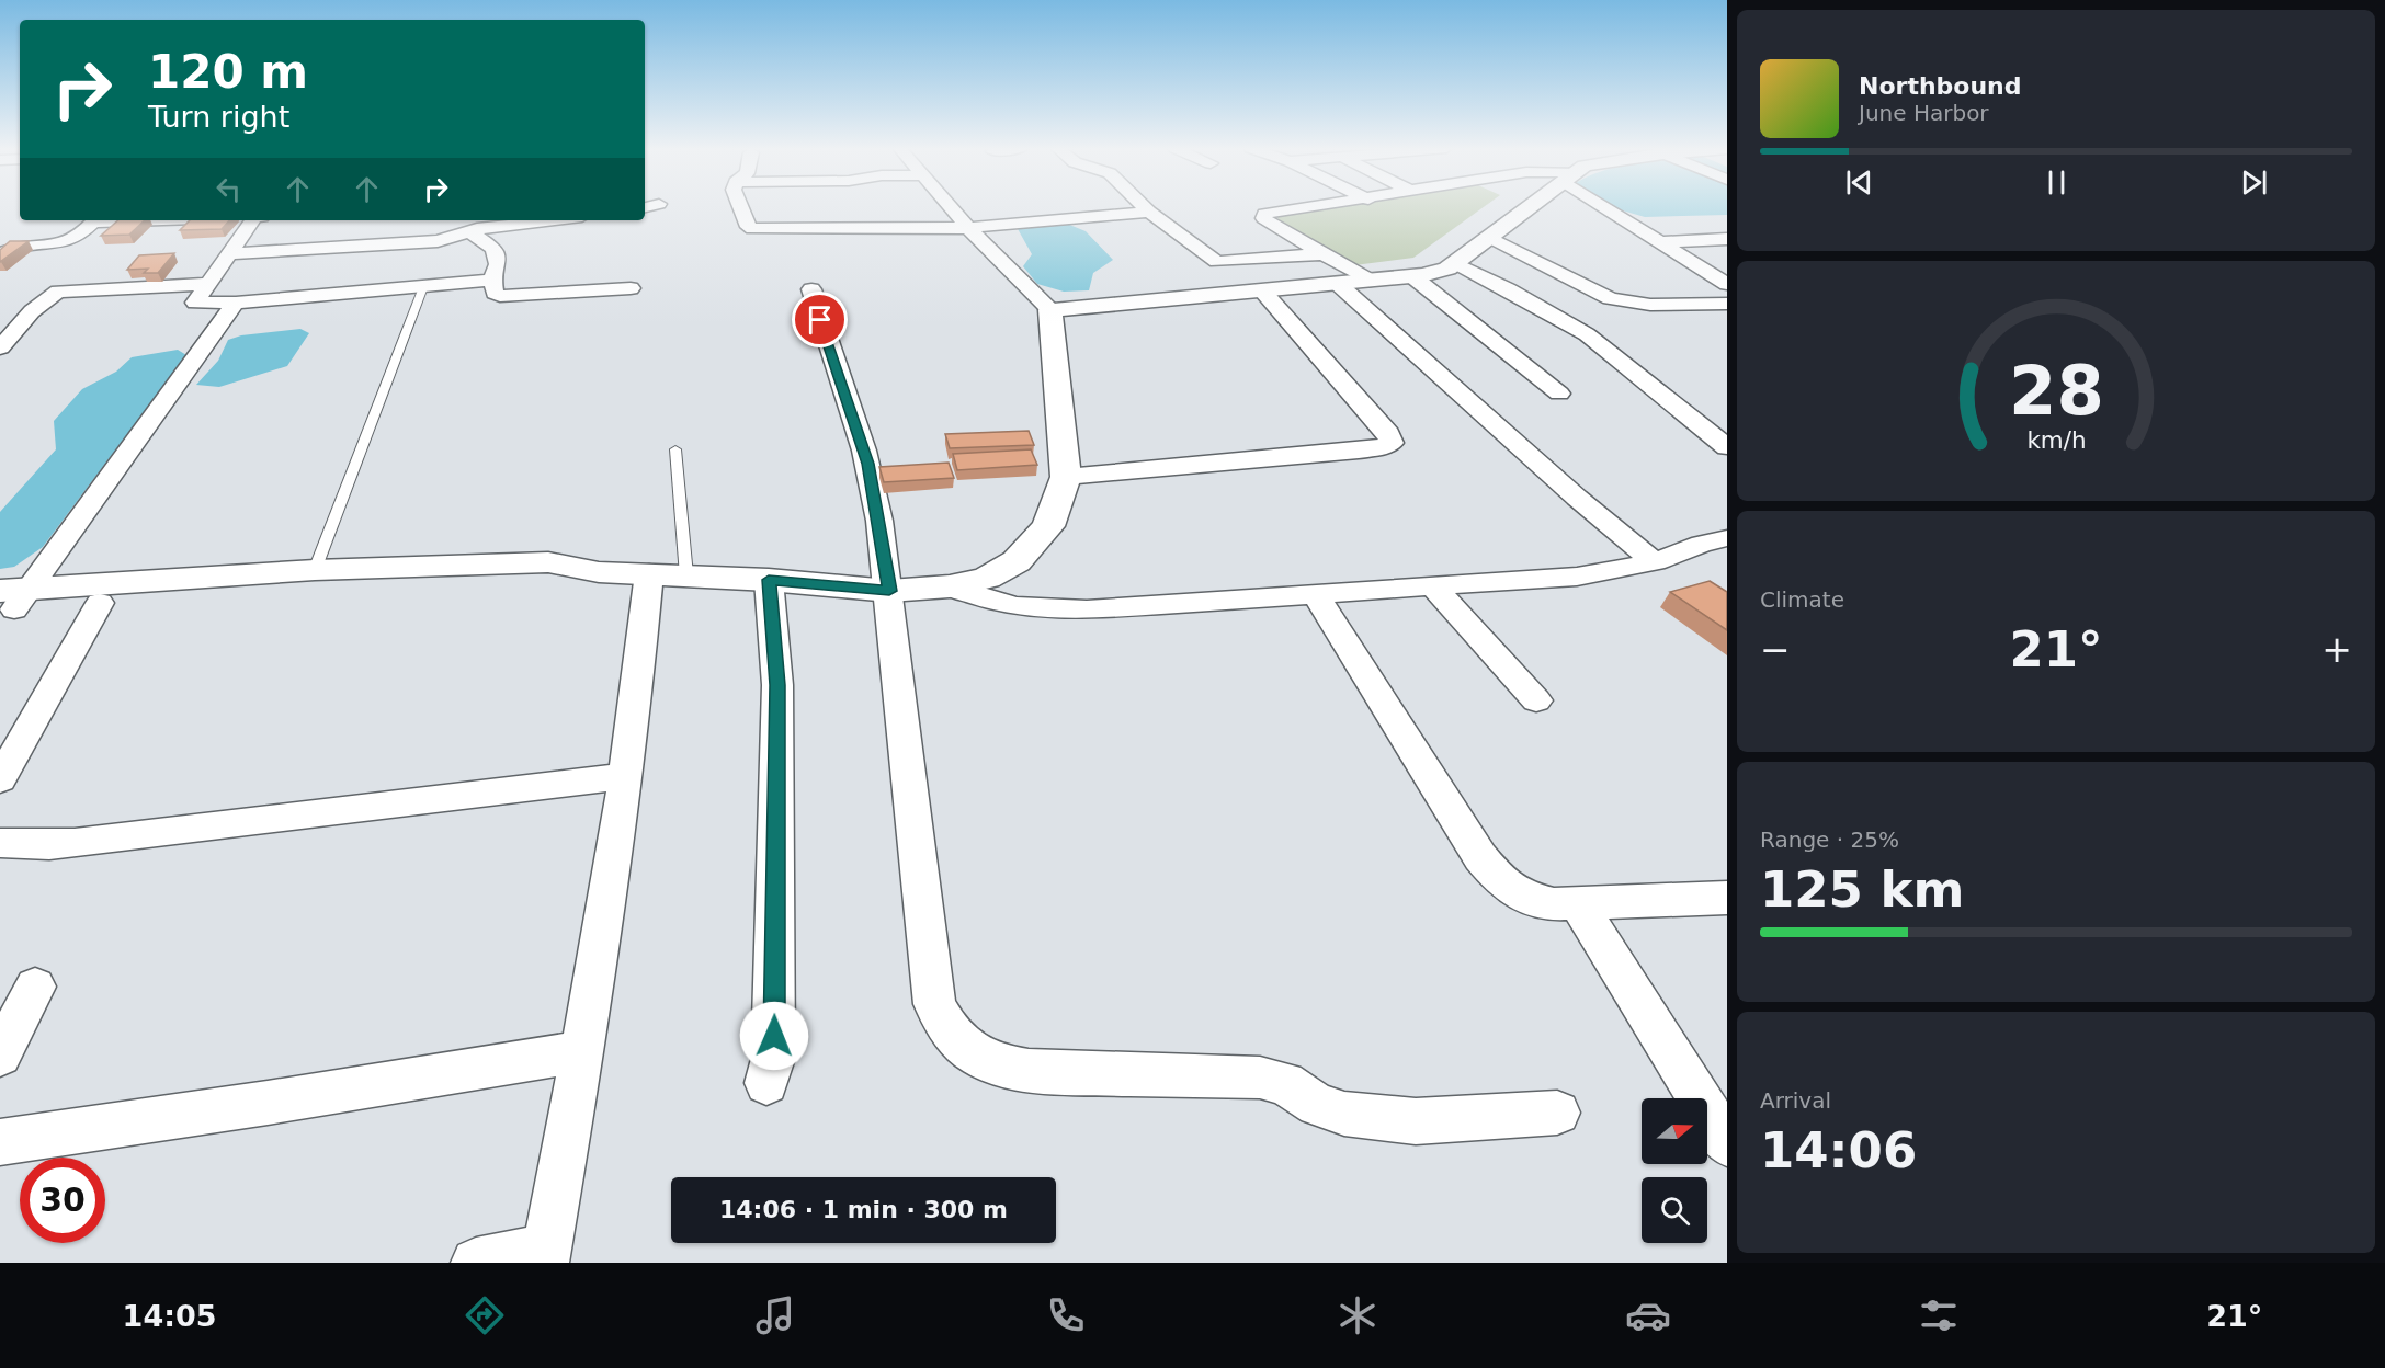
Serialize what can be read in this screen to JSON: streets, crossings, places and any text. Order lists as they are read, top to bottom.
{
  "north": "right",
  "page": {
    "turn": ["120 m", "Turn right"],
    "song": ["Northbound", "June Harbor"],
    "tile": [
      "Climate",
      ["Range · 25%", "125 km"],
      ["Arrival", "14:06"]
    ],
    "heat": ["−", "21°", "+"],
    "limit": "30",
    "trip": "14:06 · 1 min · 300 m",
    "tabs": ["14:05", "21°"],
    "gauge": ["28", "km/h"]
  }
}
